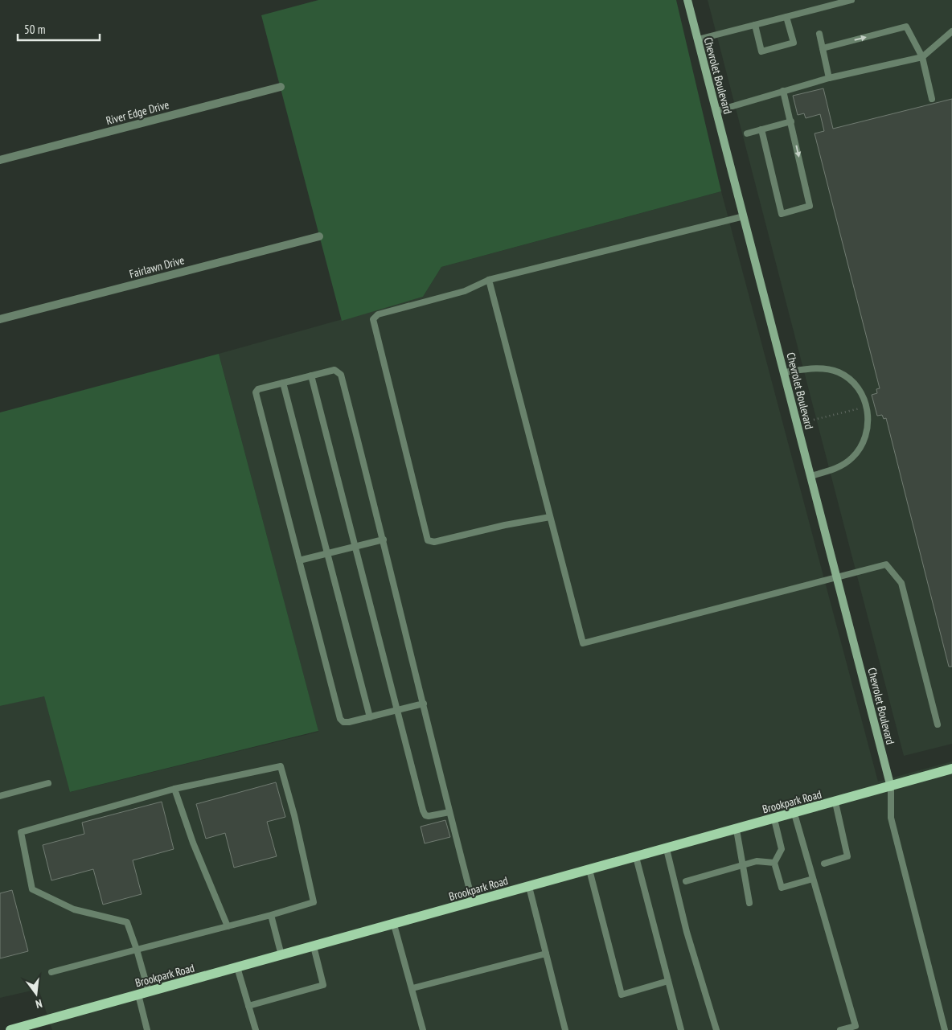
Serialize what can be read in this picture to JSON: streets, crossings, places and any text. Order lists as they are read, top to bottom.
{
  "streets": {
    "main road": ["Chevrolet Boulevard", "Brookpark Road"],
    "street": ["River Edge Drive", "Fairlawn Drive"]
  },
  "crossings": [
    ["Chevrolet Boulevard", "Brookpark Road"]
  ],
  "scale_bar": "50 m",
  "north": "bottom"
}
